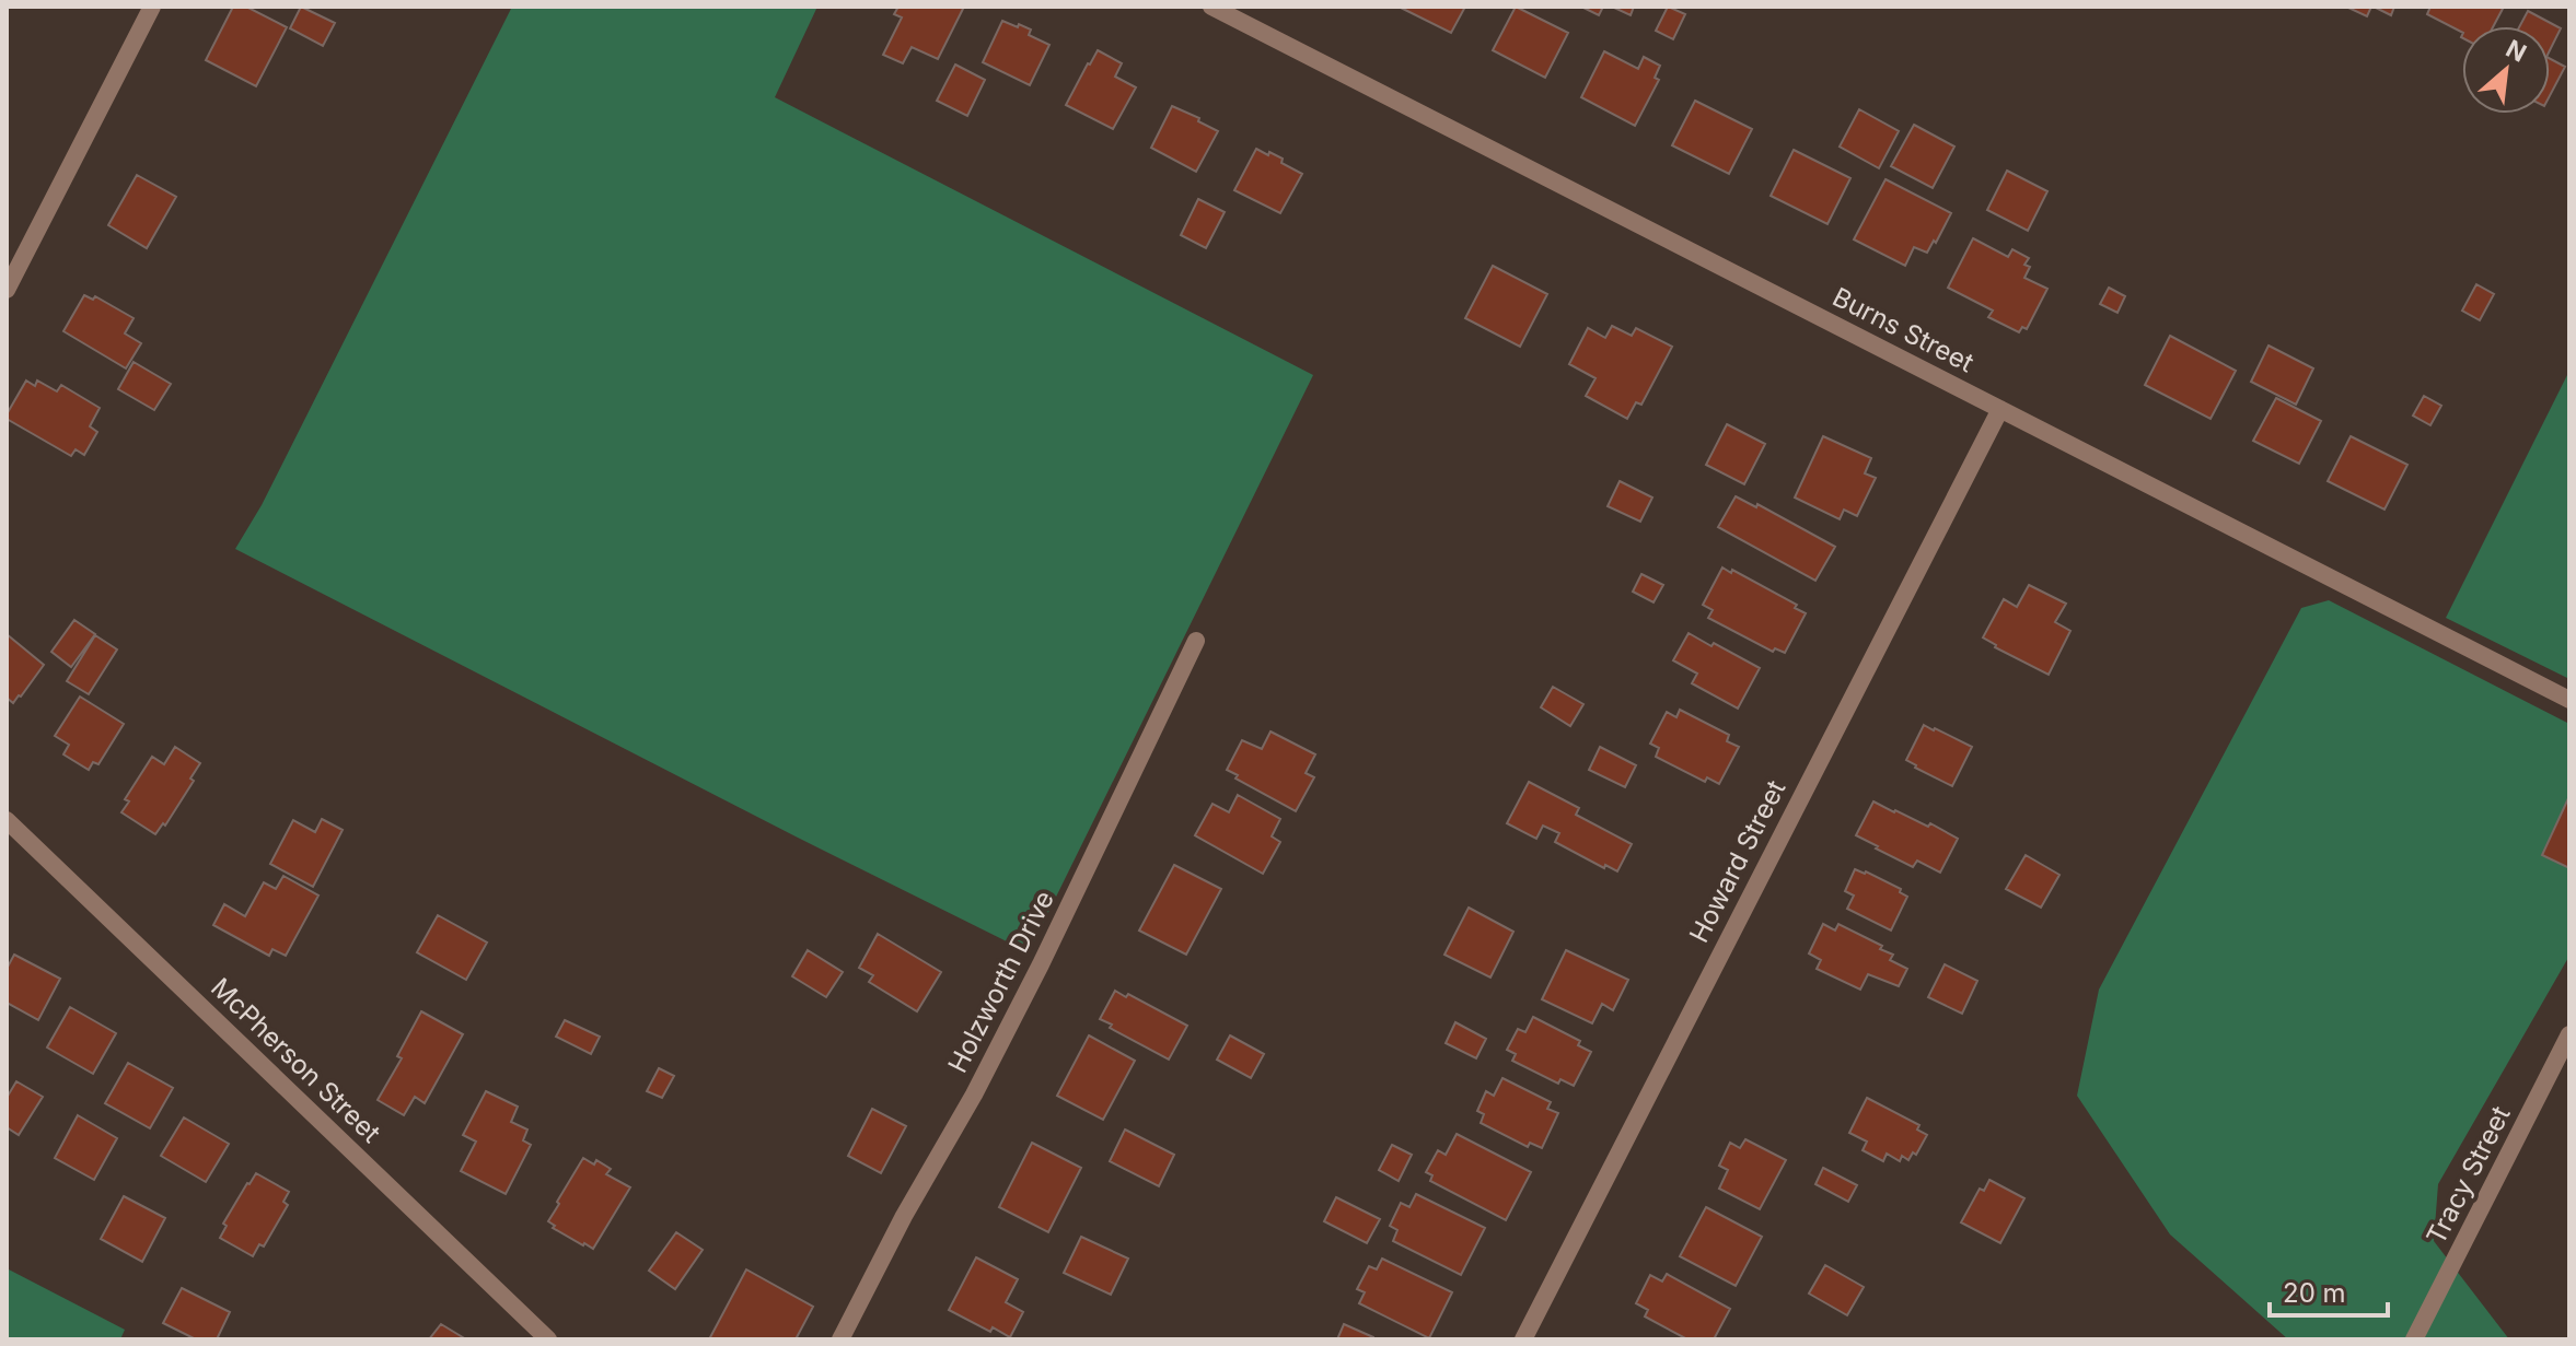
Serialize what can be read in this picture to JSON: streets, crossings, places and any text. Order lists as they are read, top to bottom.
{
  "streets": {
    "street": [
      "Burns Street",
      "Howard Street",
      "Holzworth Drive",
      "McPherson Street",
      "Tracy Street"
    ]
  },
  "crossings": [
    ["Burns Street", "Howard Street"]
  ],
  "scale_bar": "20 m",
  "north": "top right"
}
